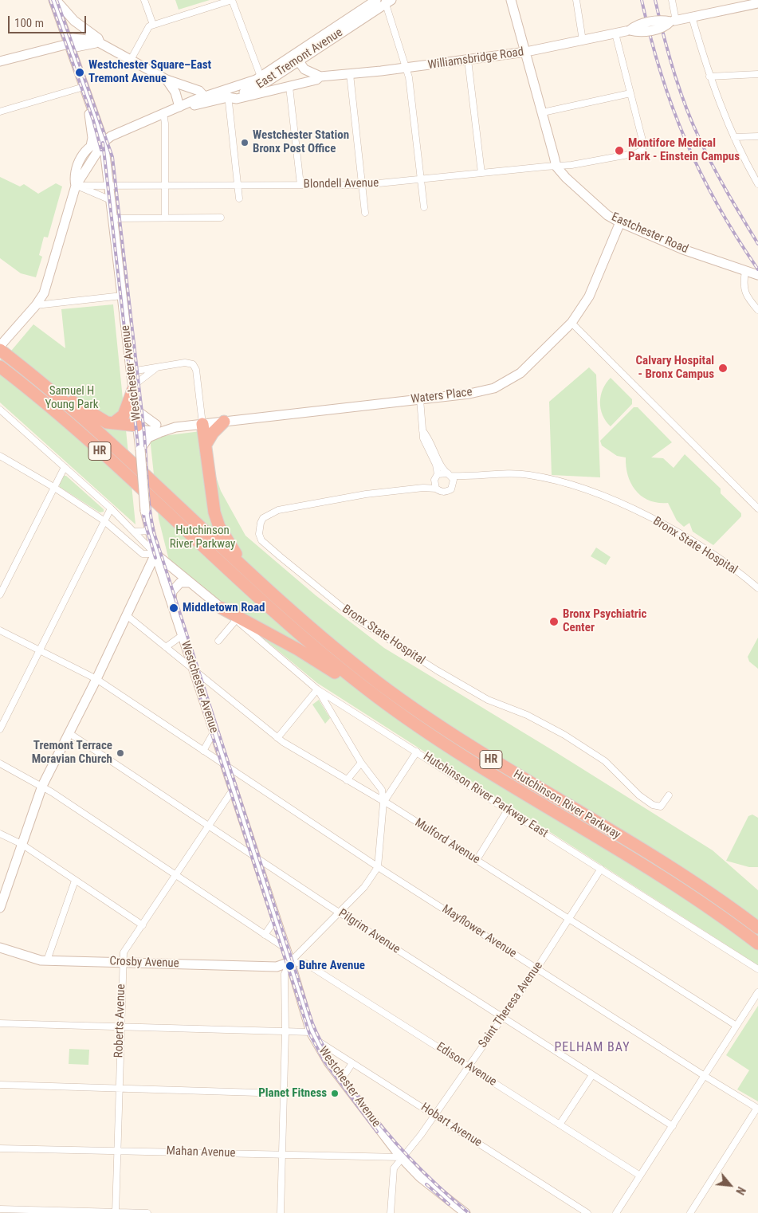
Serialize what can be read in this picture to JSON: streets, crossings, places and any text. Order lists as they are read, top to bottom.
{
  "streets": {
    "highway": ["HR", "Hutchinson River Parkway"],
    "main road": [
      "East Tremont Avenue",
      "Williamsbridge Road",
      "Eastchester Road",
      "Westchester Avenue",
      "Waters Place",
      "Crosby Avenue"
    ],
    "street": [
      "Blondell Avenue",
      "Bronx State Hospital",
      "Hutchinson River Parkway East",
      "Mulford Avenue",
      "Pilgrim Avenue",
      "Mayflower Avenue",
      "Saint Theresa Avenue",
      "Roberts Avenue",
      "Edison Avenue",
      "Hobart Avenue",
      "Mahan Avenue"
    ]
  },
  "crossings": [
    ["East Tremont Avenue", "Williamsbridge Road"],
    ["East Tremont Avenue", "Westchester Avenue"],
    ["Williamsbridge Road", "Eastchester Road"],
    ["Blondell Avenue", "Eastchester Road"],
    ["Blondell Avenue", "Westchester Avenue"],
    ["Eastchester Road", "Waters Place"],
    ["Westchester Avenue", "Waters Place"],
    ["Westchester Avenue", "Mulford Avenue"],
    ["Westchester Avenue", "Pilgrim Avenue"],
    ["Westchester Avenue", "Mayflower Avenue"],
    ["Westchester Avenue", "Crosby Avenue"],
    ["Westchester Avenue", "Saint Theresa Avenue"],
    ["Westchester Avenue", "Roberts Avenue"],
    ["Westchester Avenue", "Edison Avenue"],
    ["Westchester Avenue", "Hobart Avenue"],
    ["Westchester Avenue", "Mahan Avenue"],
    ["Hutchinson River Parkway East", "Saint Theresa Avenue"],
    ["Mulford Avenue", "Saint Theresa Avenue"],
    ["Pilgrim Avenue", "Saint Theresa Avenue"],
    ["Pilgrim Avenue", "Roberts Avenue"],
    ["Mayflower Avenue", "Saint Theresa Avenue"],
    ["Crosby Avenue", "Roberts Avenue"],
    ["Crosby Avenue", "Edison Avenue"],
    ["Saint Theresa Avenue", "Edison Avenue"],
    ["Saint Theresa Avenue", "Hobart Avenue"],
    ["Saint Theresa Avenue", "Mahan Avenue"],
    ["Roberts Avenue", "Mahan Avenue"]
  ],
  "districts": ["PELHAM BAY"],
  "parks": ["Samuel H Young Park", "Hutchinson River Parkway"],
  "places": [
    "Westchester Square–East Tremont Avenue",
    "Westchester Station Bronx Post Office",
    "Montifore Medical Park - Einstein Campus",
    "Calvary Hospital - Bronx Campus",
    "Middletown Road",
    "Bronx Psychiatric Center",
    "Tremont Terrace Moravian Church",
    "Buhre Avenue",
    "Planet Fitness"
  ],
  "scale_bar": "100 m",
  "north": "bottom right"
}
